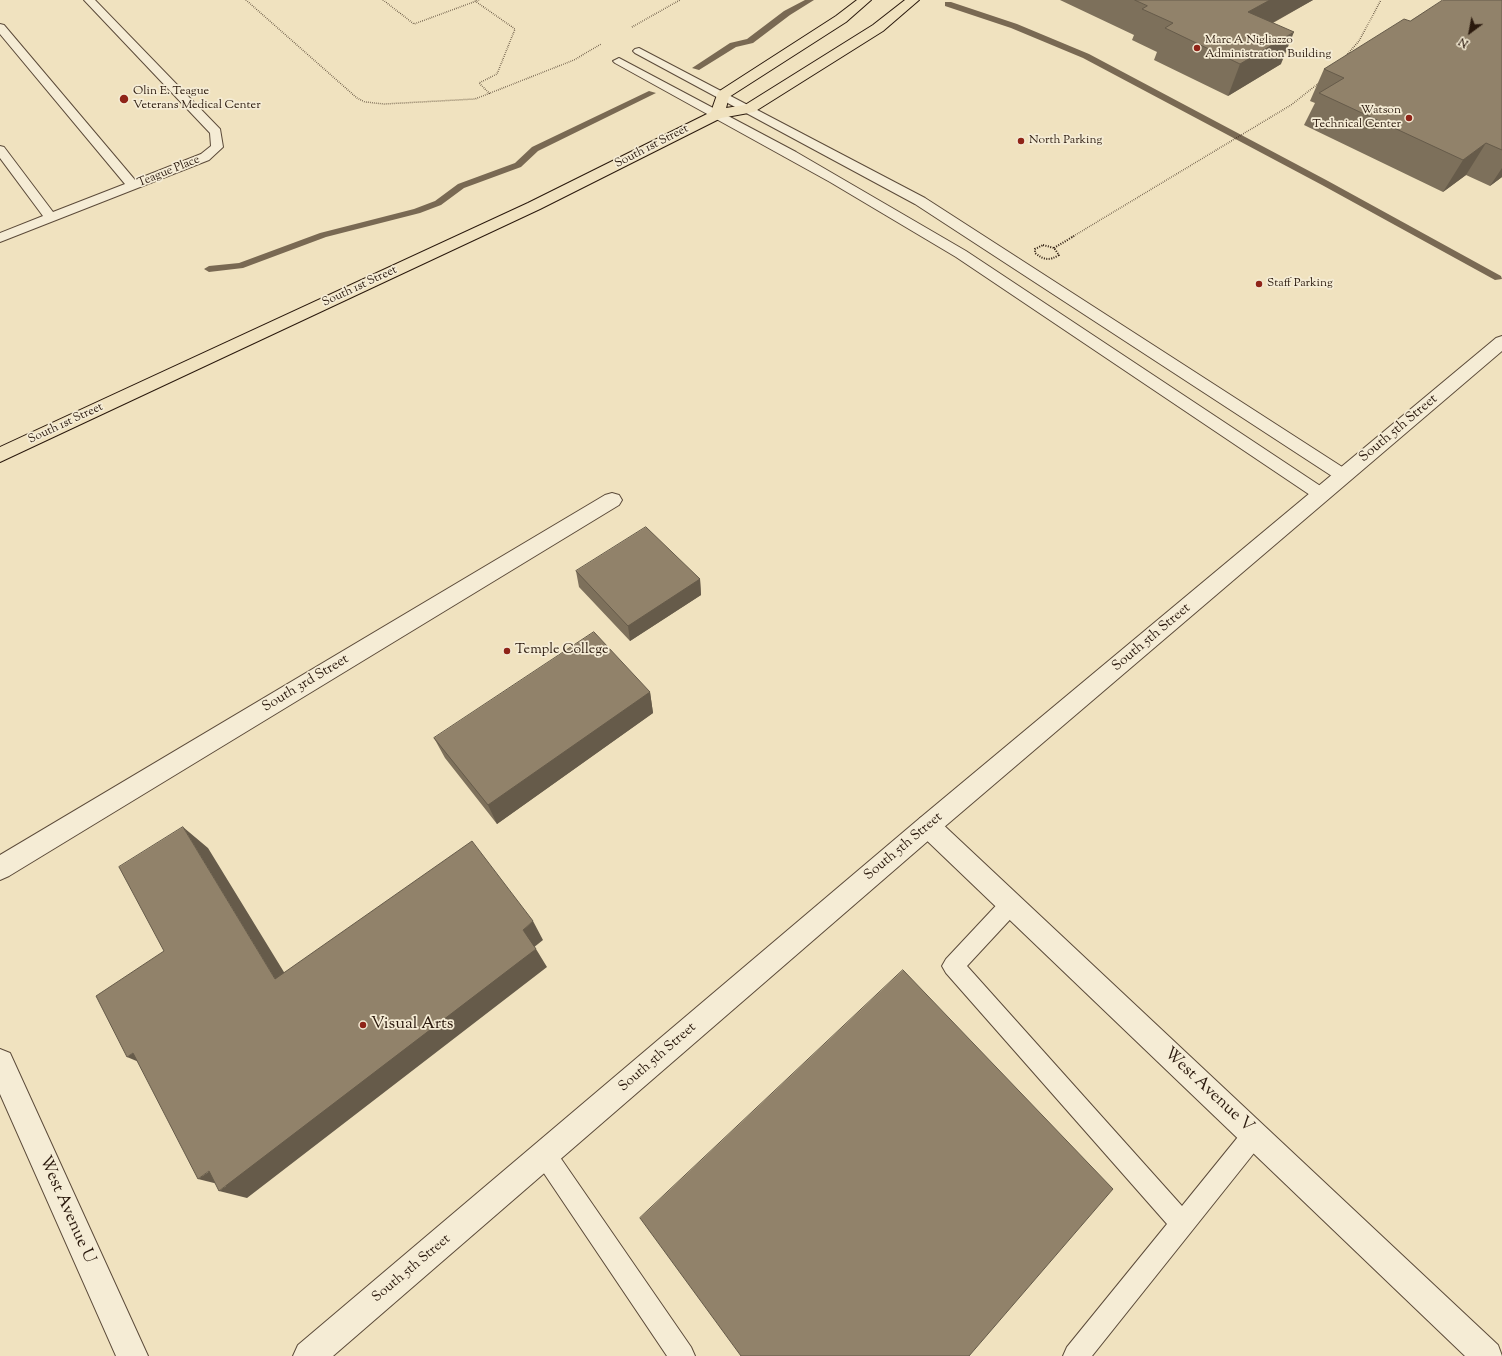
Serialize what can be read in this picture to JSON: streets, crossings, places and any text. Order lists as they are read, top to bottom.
{
  "streets": {
    "main road": ["South 1st Street"],
    "street": [
      "South 5th Street",
      "South 3rd Street",
      "West Avenue V",
      "West Avenue U"
    ],
    "lane": ["Teague Place"]
  },
  "crossings": [
    ["South 5th Street", "West Avenue V"]
  ],
  "places": [
    "Marc A Nigliazzo Administration Building",
    "Olin E. Teague Veterans Medical Center",
    "Watson Technical Center",
    "North Parking",
    "Staff Parking",
    "Temple College",
    "Visual Arts"
  ],
  "north": "bottom left"
}
